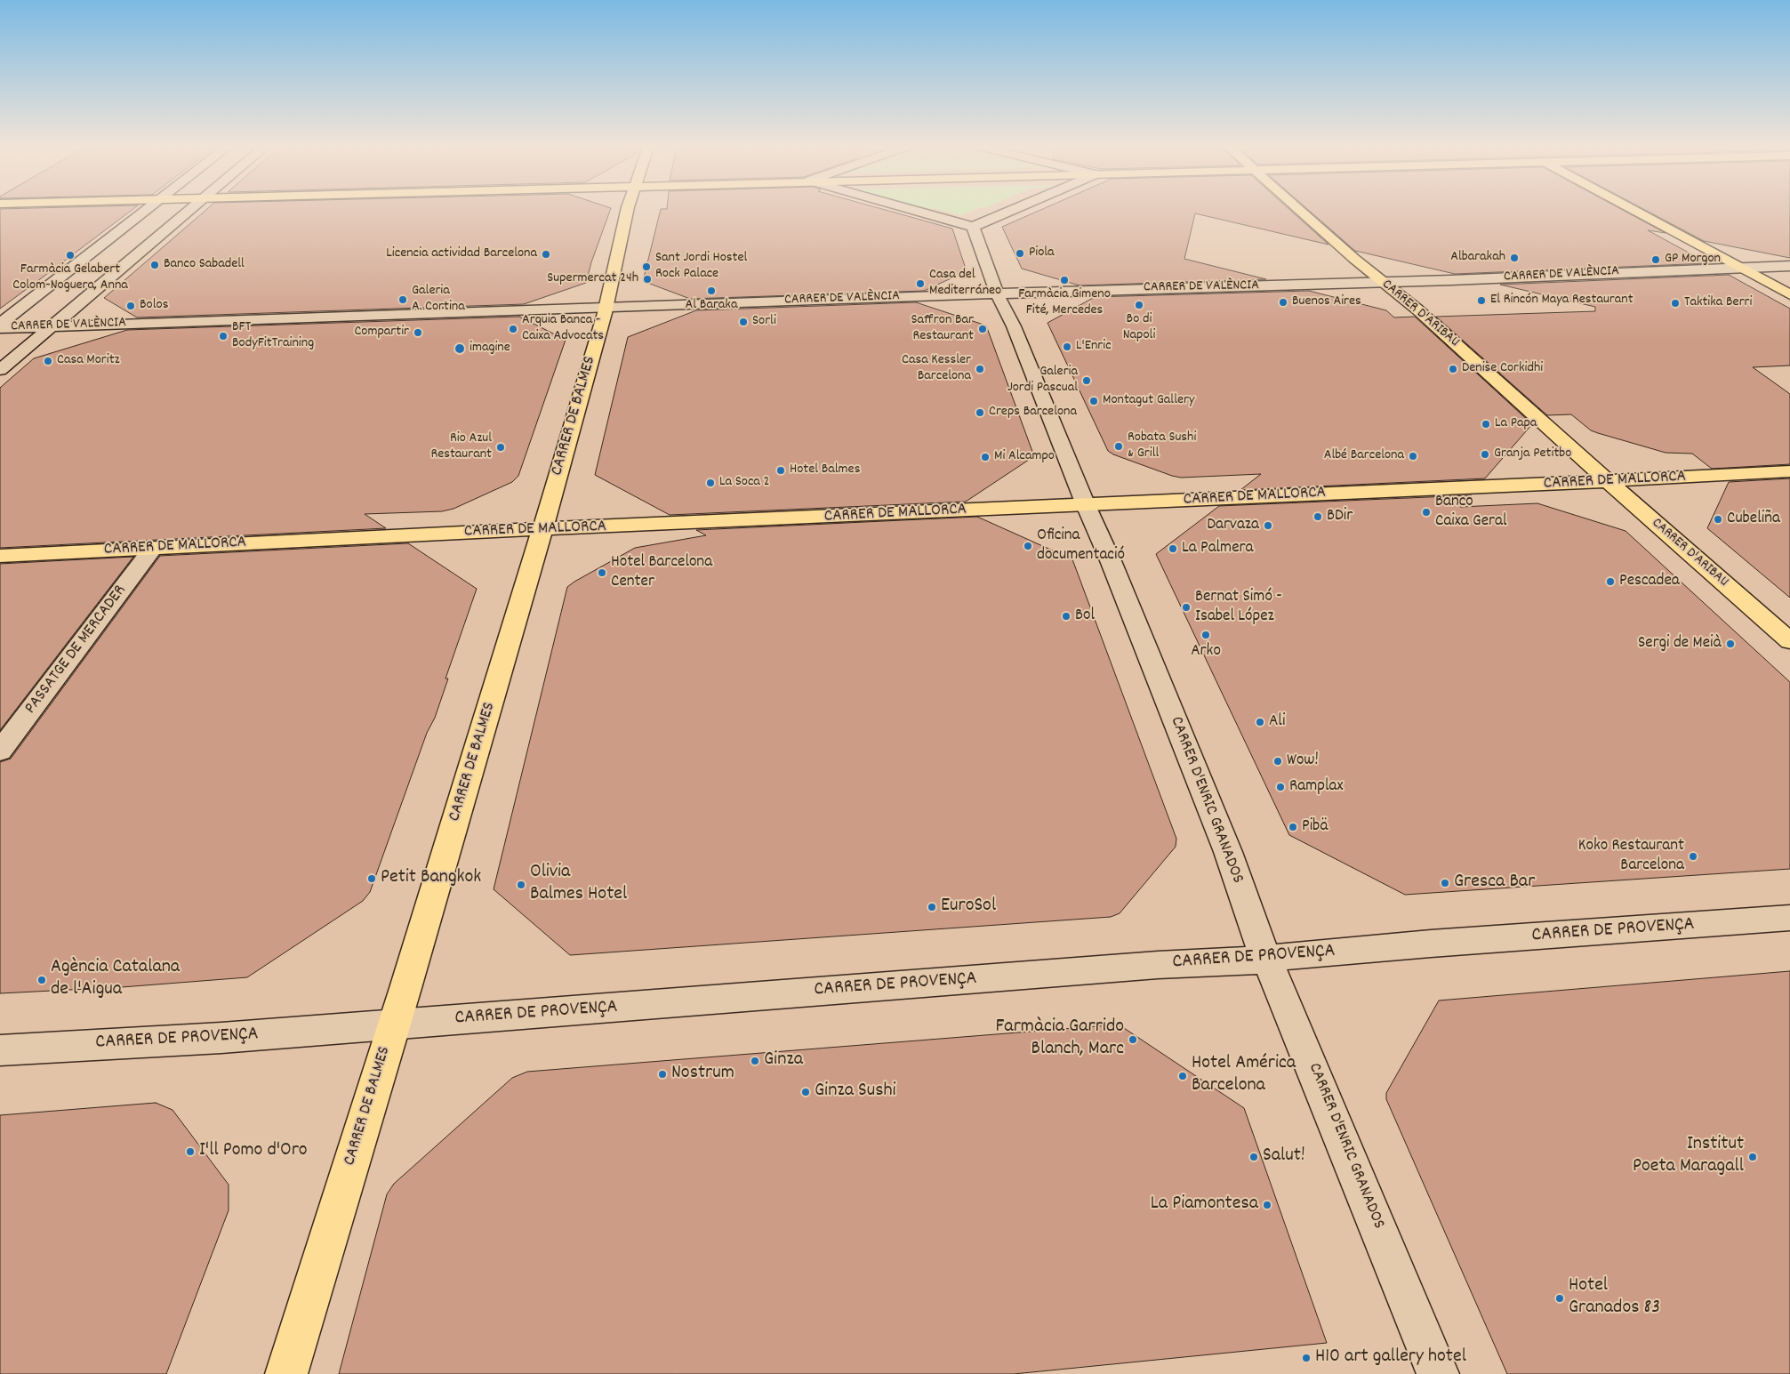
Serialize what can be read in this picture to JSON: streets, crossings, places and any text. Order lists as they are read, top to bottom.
{
  "streets": {
    "main road": ["CARRER D'ARIBAU", "CARRER DE BALMES", "CARRER DE MALLORCA"],
    "street": [
      "CARRER DE VALÈNCIA",
      "PASSATGE DE MERCADER",
      "CARRER D'ENRIC GRANADOS",
      "CARRER DE PROVENÇA"
    ]
  },
  "crossings": [
    ["CARRER DE VALÈNCIA", "CARRER D'ARIBAU"],
    ["CARRER DE VALÈNCIA", "CARRER DE BALMES"],
    ["CARRER DE VALÈNCIA", "CARRER D'ENRIC GRANADOS"],
    ["CARRER D'ARIBAU", "CARRER DE MALLORCA"],
    ["CARRER DE BALMES", "CARRER DE MALLORCA"],
    ["CARRER DE BALMES", "CARRER DE PROVENÇA"],
    ["CARRER DE MALLORCA", "PASSATGE DE MERCADER"],
    ["CARRER DE MALLORCA", "CARRER D'ENRIC GRANADOS"],
    ["CARRER D'ENRIC GRANADOS", "CARRER DE PROVENÇA"]
  ],
  "places": [
    "Piola",
    "Licencia actividad Barcelona",
    "Farmàcia Gelabert Colom-Noguera, Anna",
    "Albarakah",
    "GP Morgon",
    "Banco Sabadell",
    "Sant Jordi Hostel Rock Palace",
    "Supermercat 24h",
    "Farmàcia Gimeno Fité, Mercedes",
    "Casa del Mediterráneo",
    "Al Baraka",
    "Galeria A. Cortina",
    "El Rincón Maya Restaurant",
    "Buenos Aires",
    "Taktika Berri",
    "Bo di Napoli",
    "Bolos",
    "Sorli",
    "Arquia Banca - Caixa Advocats",
    "Saffron Bar Restaurant",
    "Compartir",
    "BFT BodyFitTraining",
    "L'Enric",
    "imagine",
    "Casa Moritz",
    "Casa Kessler Barcelona",
    "Denise Corkidhi",
    "Galeria Jordi Pascual",
    "Montagut Gallery",
    "Creps Barcelona",
    "La Papa",
    "Robata Sushi & Grill",
    "Rio Azul Restaurant",
    "Granja Petitbo",
    "Albé Barcelona",
    "Mi Alcampo",
    "Hotel Balmes",
    "La Soca 2",
    "Banco Caixa Geral",
    "BDir",
    "Cubeliña",
    "Darvaza",
    "Oficina documentació",
    "La Palmera",
    "Hotel Barcelona Center",
    "Pescadea",
    "Bernat Simó - Isabel López",
    "Bol",
    "Arko",
    "Sergi de Meià",
    "Ali",
    "Wow!",
    "Ramplax",
    "Pibä",
    "Koko Restaurant Barcelona",
    "Petit Bangkok",
    "Gresca Bar",
    "Olivia Balmes Hotel",
    "EuroSol",
    "Agència Catalana de l'Aigua",
    "Farmàcia Garrido Blanch, Marc",
    "Ginza",
    "Nostrum",
    "Hotel América Barcelona",
    "Ginza Sushi",
    "I'll Pomo d'Oro",
    "Salut!",
    "Institut Poeta Maragall",
    "La Piamontesa",
    "Hotel Granados 83",
    "H10 art gallery hotel"
  ]
}
